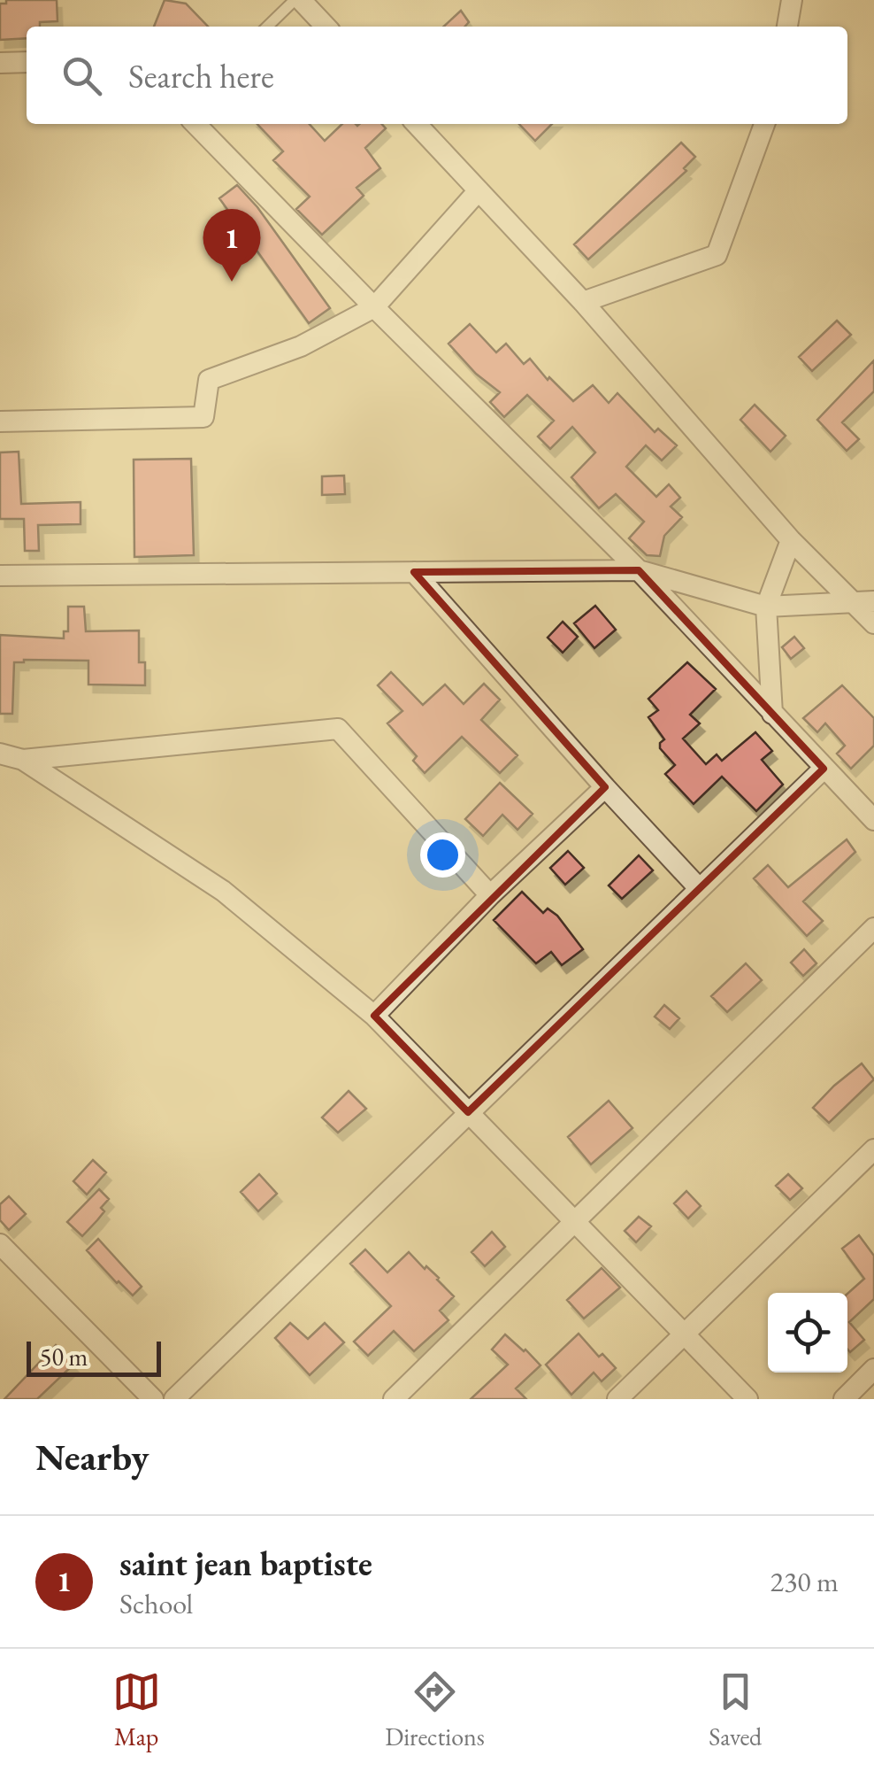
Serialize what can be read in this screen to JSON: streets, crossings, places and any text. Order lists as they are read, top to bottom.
{
  "scale_bar": "50 m",
  "page": {
    "search": "Search here",
    "pins": "1",
    "scale": "50 m",
    "heading": "Nearby",
    "list": [
      {
        "mark": "1",
        "name": "saint jean baptiste",
        "note": "School",
        "value": "230 m"
      }
    ],
    "nav": ["Map", "Directions", "Saved"]
  }
}
